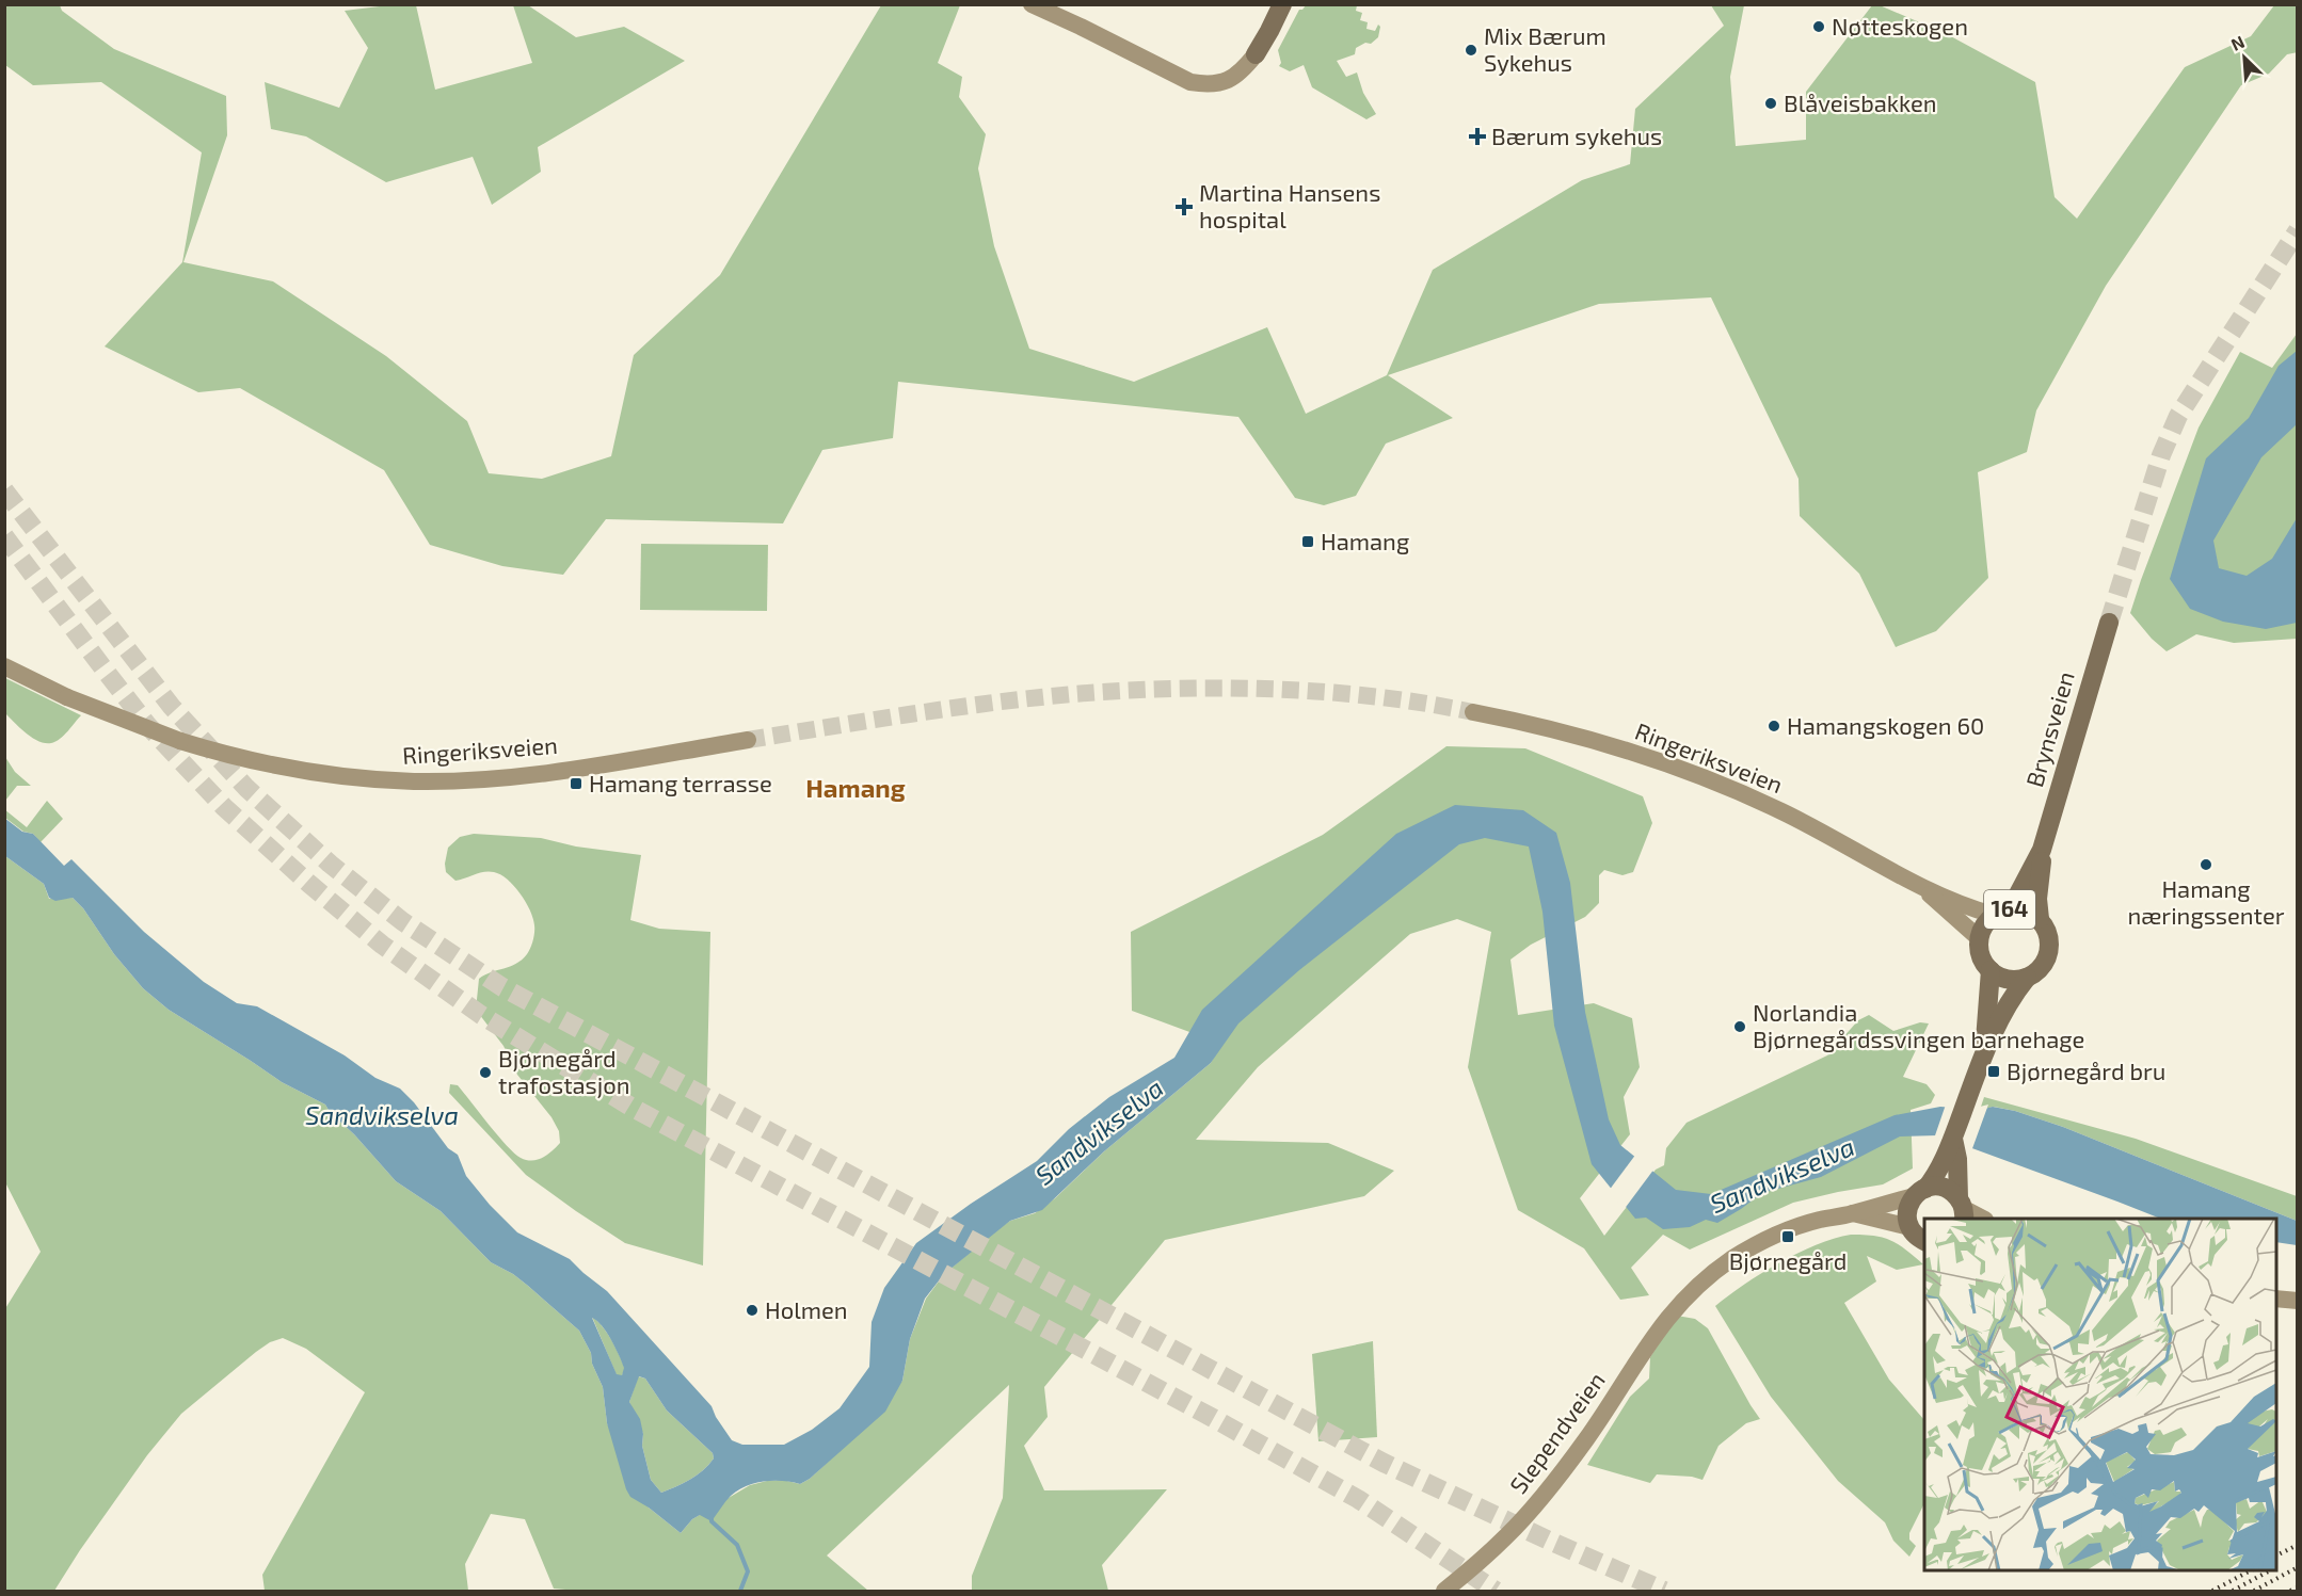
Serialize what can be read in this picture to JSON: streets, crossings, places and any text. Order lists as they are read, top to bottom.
{
  "streets": {
    "main road": [
      "Brynsveien",
      "Ringeriksveien",
      "164",
      "Slependveien"
    ]
  },
  "crossings": [
    ["Brynsveien", "Ringeriksveien"],
    ["Brynsveien", "164"],
    ["Ringeriksveien", "164"],
    ["164", "Slependveien"]
  ],
  "districts": ["Hamang"],
  "water": ["Sandvikselva"],
  "places": {
    "other": [
      "Nøtteskogen",
      "Mix Bærum Sykehus",
      "Blåveisbakken",
      "Hamangskogen 60",
      "Hamang næringssenter",
      "Norlandia Bjørnegårdssvingen barnehage",
      "Bjørnegård trafostasjon",
      "Holmen"
    ],
    "health": ["Bærum sykehus", "Martina Hansens hospital"],
    "transit": [
      "Hamang",
      "Hamang terrasse",
      "Bjørnegård bru",
      "Bjørnegård"
    ]
  },
  "north": "top left"
}
